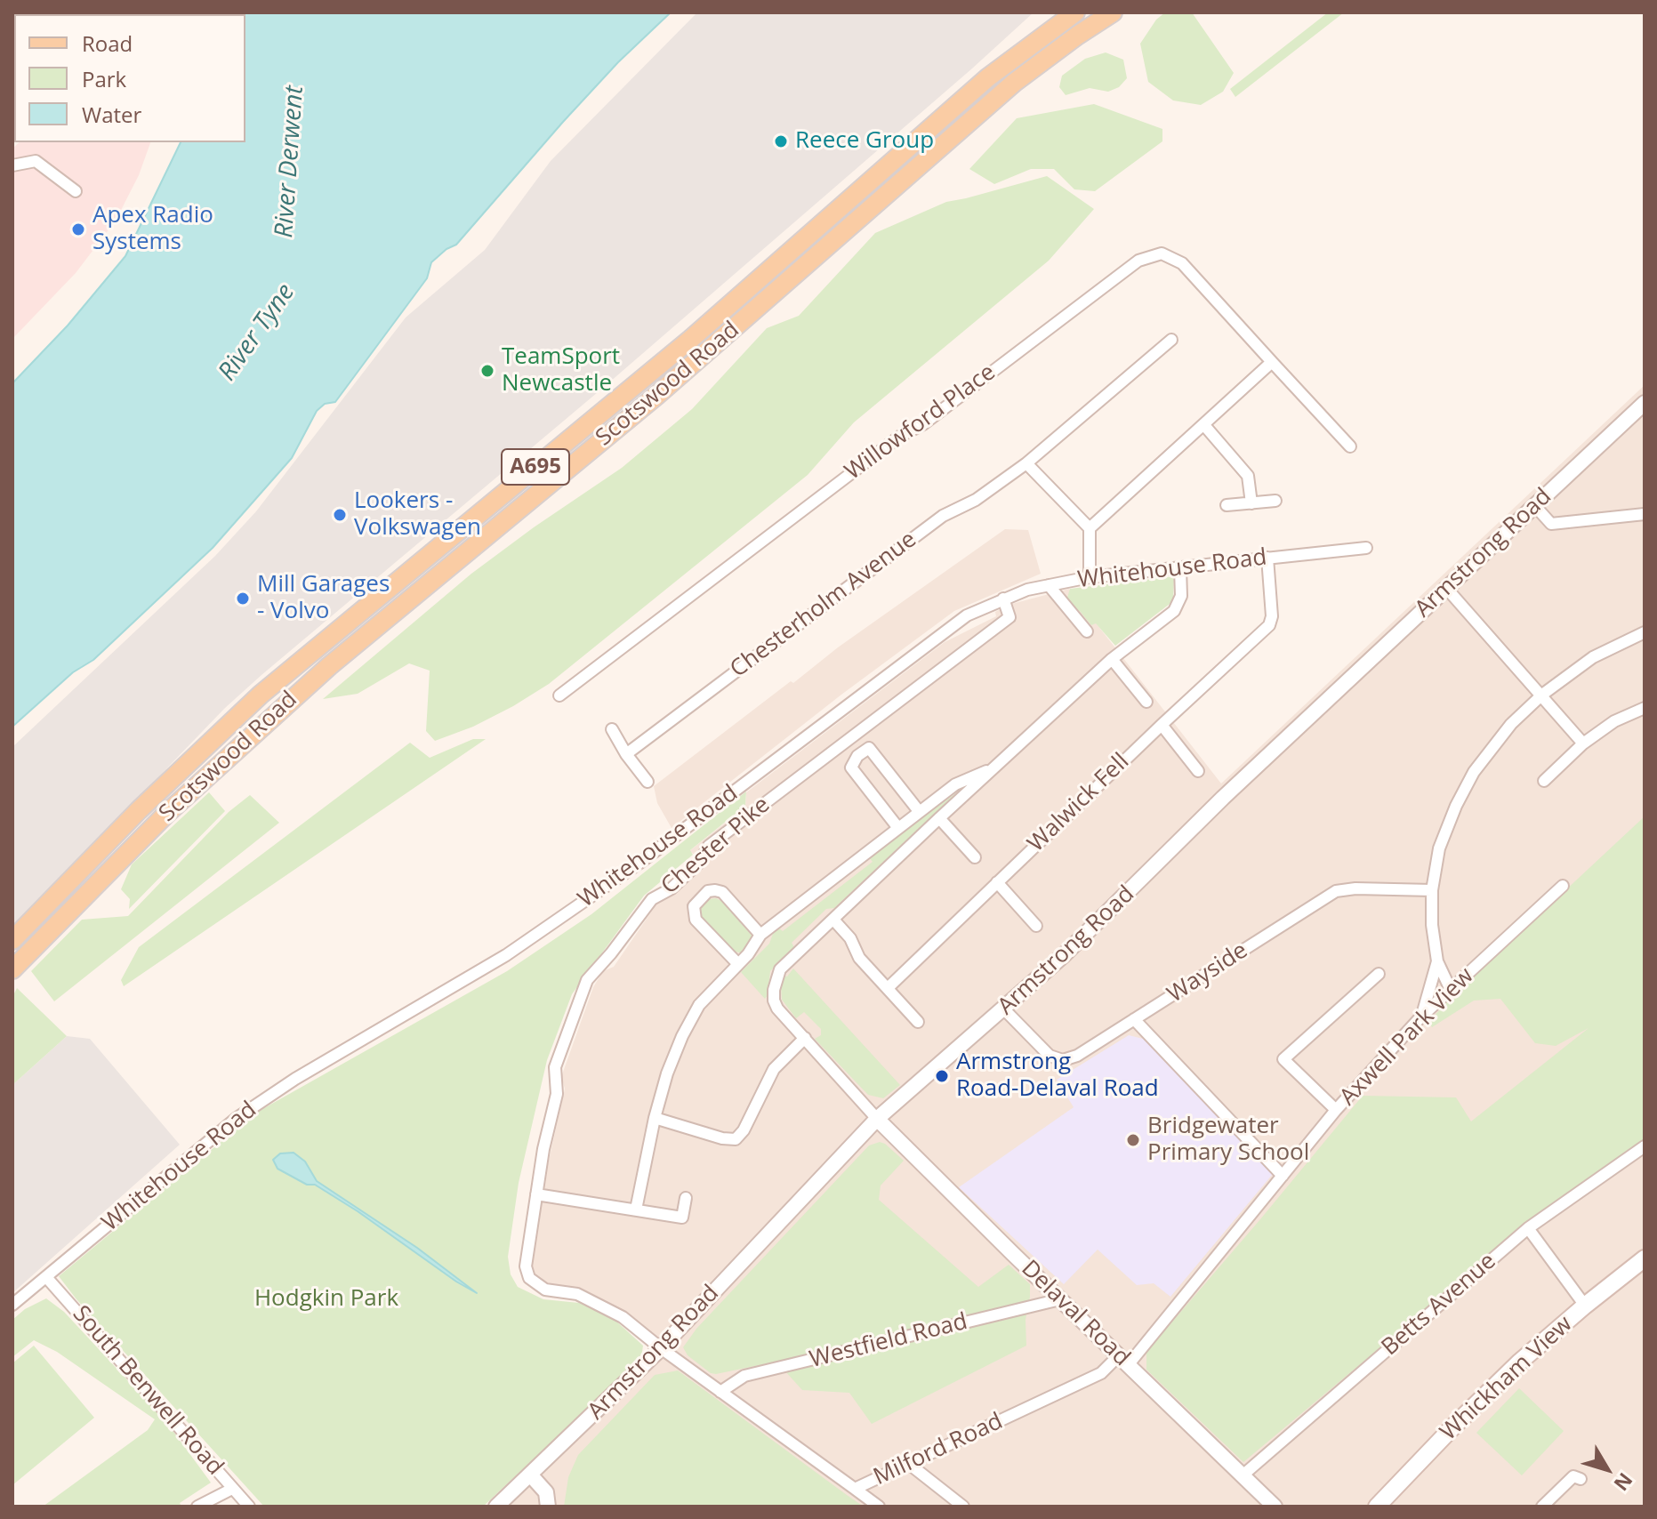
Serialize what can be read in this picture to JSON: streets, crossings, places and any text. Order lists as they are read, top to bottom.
{
  "streets": {
    "main road": ["Scotswood Road", "A695", "Whickham View"],
    "street": [
      "Willowford Place",
      "Armstrong Road",
      "Whitehouse Road",
      "Chesterholm Avenue",
      "Walwick Fell",
      "Chester Pike",
      "Wayside",
      "Axwell Park View",
      "Betts Avenue",
      "Delaval Road",
      "Westfield Road",
      "South Benwell Road",
      "Milford Road"
    ]
  },
  "crossings": [
    ["Armstrong Road", "Chester Pike"],
    ["Armstrong Road", "Wayside"],
    ["Armstrong Road", "Delaval Road"],
    ["Armstrong Road", "Milford Road"],
    ["Whitehouse Road", "Walwick Fell"],
    ["Whitehouse Road", "Chester Pike"],
    ["Whitehouse Road", "South Benwell Road"],
    ["Chester Pike", "Milford Road"],
    ["Axwell Park View", "Delaval Road"],
    ["Axwell Park View", "Milford Road"],
    ["Betts Avenue", "Delaval Road"],
    ["Delaval Road", "Westfield Road"],
    ["Delaval Road", "Milford Road"],
    ["Westfield Road", "Milford Road"]
  ],
  "water": ["River Derwent", "River Tyne"],
  "parks": ["Hodgkin Park"],
  "places": [
    "Reece Group",
    "Apex Radio Systems",
    "TeamSport Newcastle",
    "Lookers - Volkswagen",
    "Mill Garages - Volvo",
    "Armstrong Road-Delaval Road",
    "Bridgewater Primary School"
  ],
  "legend": ["Road", "Park", "Water"],
  "north": "bottom right"
}
